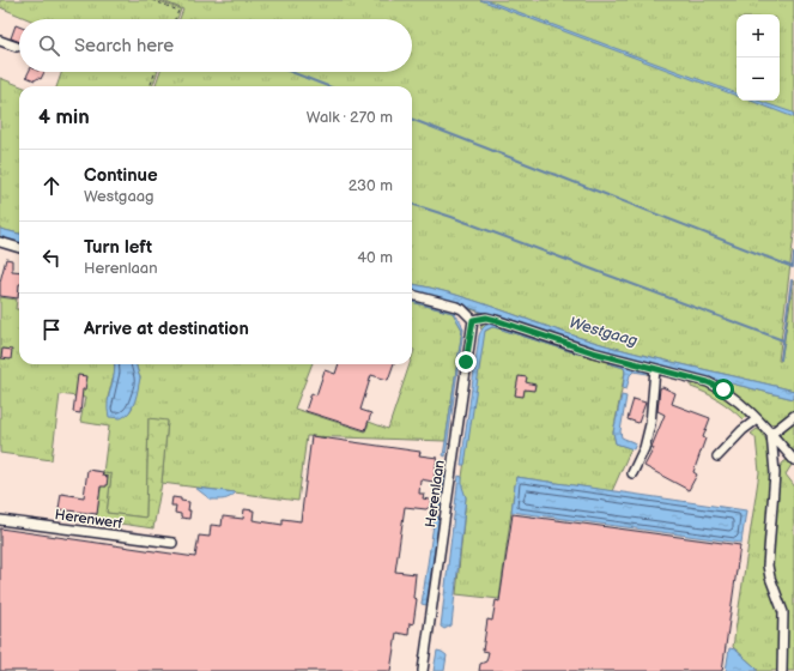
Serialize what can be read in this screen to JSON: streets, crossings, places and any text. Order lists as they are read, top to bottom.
{
  "streets": {
    "street": ["Herenlaan", "Herenwerf"]
  },
  "water": ["Westgaag"],
  "page": {
    "map_buttons": ["+", "−"],
    "search": "Search here",
    "heading": ["4 min", "Walk · 270 m"],
    "list": [
      ["Continue", "Westgaag", "230 m"],
      ["Turn left", "Herenlaan", "40 m"],
      "Arrive at destination"
    ]
  }
}
